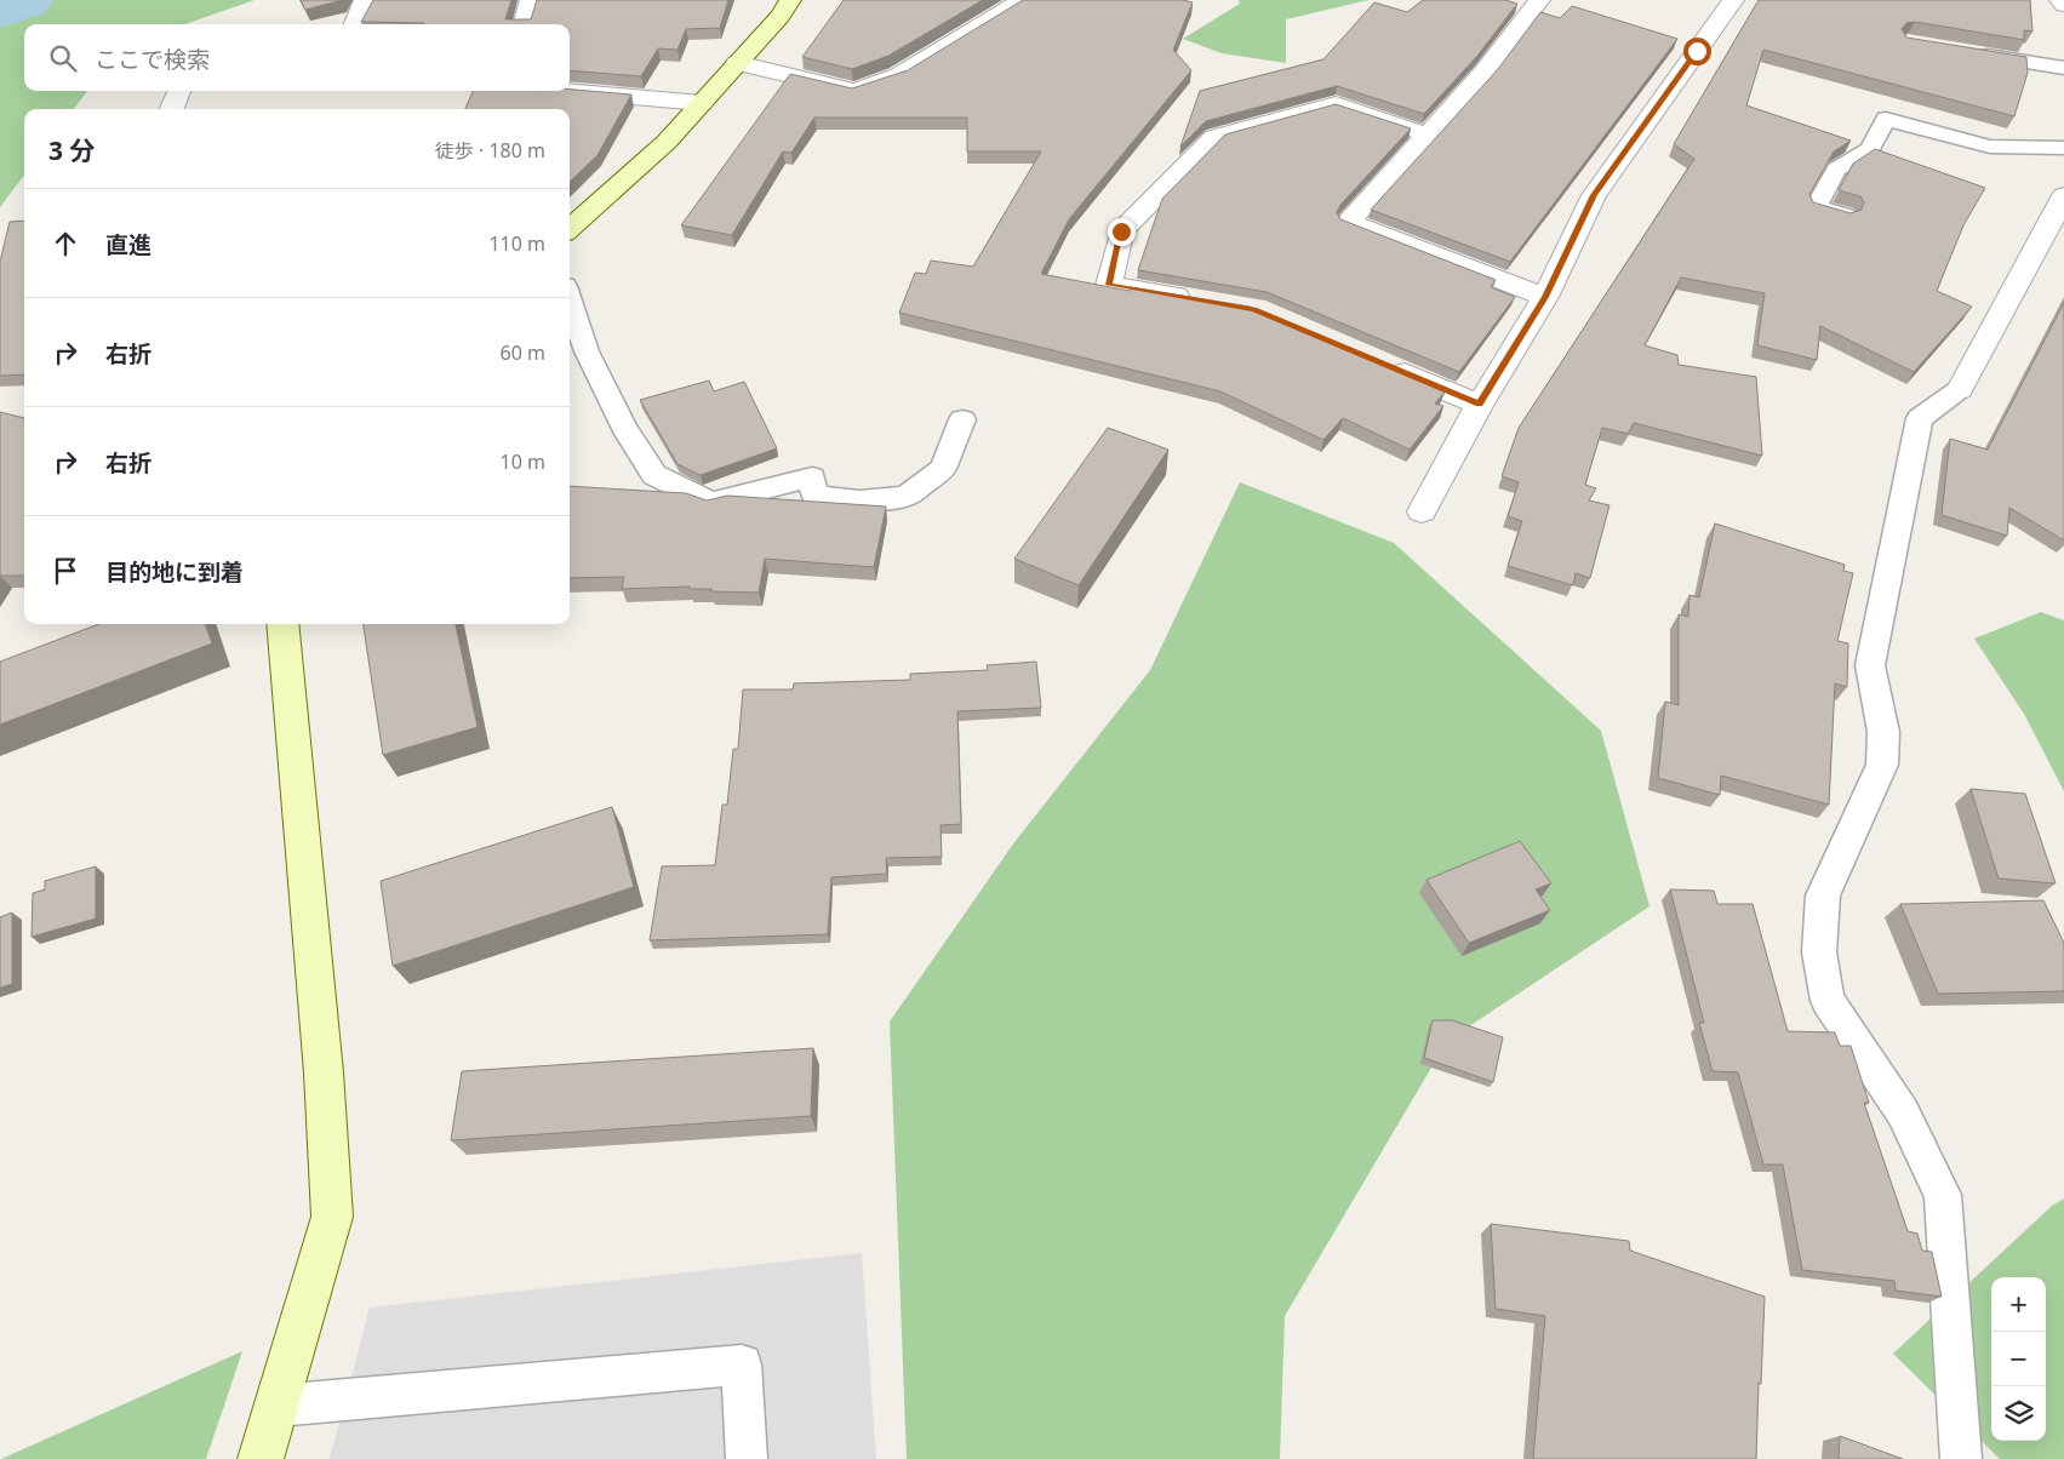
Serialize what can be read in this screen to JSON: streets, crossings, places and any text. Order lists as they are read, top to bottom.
{
  "page": {
    "search": "ここで検索",
    "heading": ["3 分", "徒歩 · 180 m"],
    "list": [
      ["直進", "110 m"],
      ["右折", "60 m"],
      ["右折", "10 m"],
      "目的地に到着"
    ],
    "map_buttons": ["+", "−"]
  }
}
